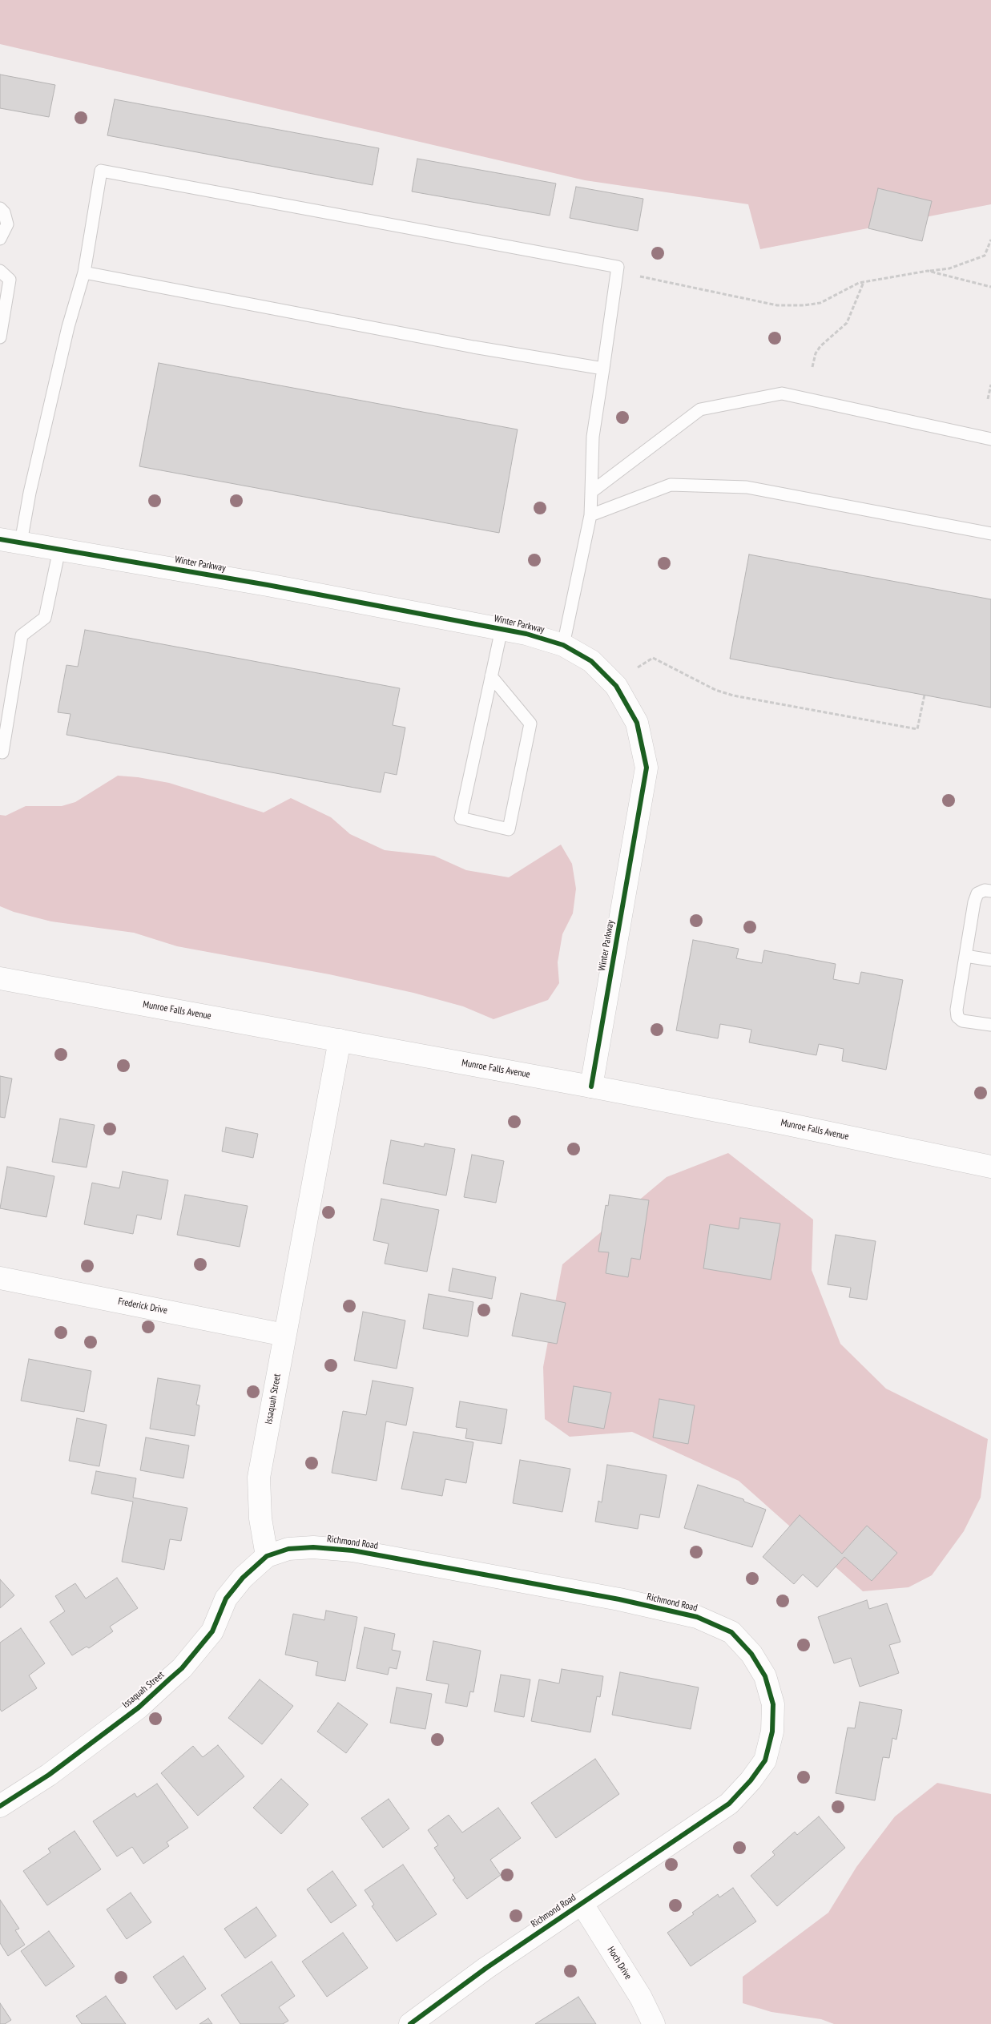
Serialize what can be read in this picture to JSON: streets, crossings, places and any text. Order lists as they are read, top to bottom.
{
  "streets": {
    "street": [
      "Winter Parkway",
      "Munroe Falls Avenue",
      "Frederick Drive",
      "Issaquah Street",
      "Richmond Road",
      "Hoch Drive"
    ]
  },
  "crossings": [
    ["Winter Parkway", "Munroe Falls Avenue"],
    ["Munroe Falls Avenue", "Issaquah Street"],
    ["Frederick Drive", "Issaquah Street"],
    ["Issaquah Street", "Richmond Road"],
    ["Richmond Road", "Hoch Drive"]
  ]
}
